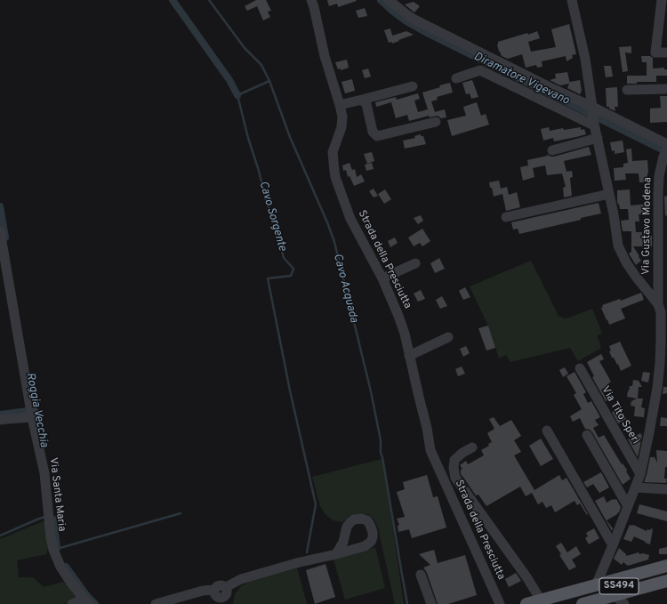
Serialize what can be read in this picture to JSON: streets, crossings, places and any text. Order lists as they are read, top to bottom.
{
  "streets": {
    "main road": ["SS494"],
    "street": [
      "Via Gustavo Modena",
      "Strada della Presciutta",
      "Via Tito Speri",
      "Via Santa Maria"
    ]
  },
  "crossings": [
    ["Via Gustavo Modena", "Via Tito Speri"]
  ],
  "water": [
    "Diramatore Vigevano",
    "Cavo Sorgente",
    "Cavo Acquada",
    "Roggia Vecchia"
  ]
}
